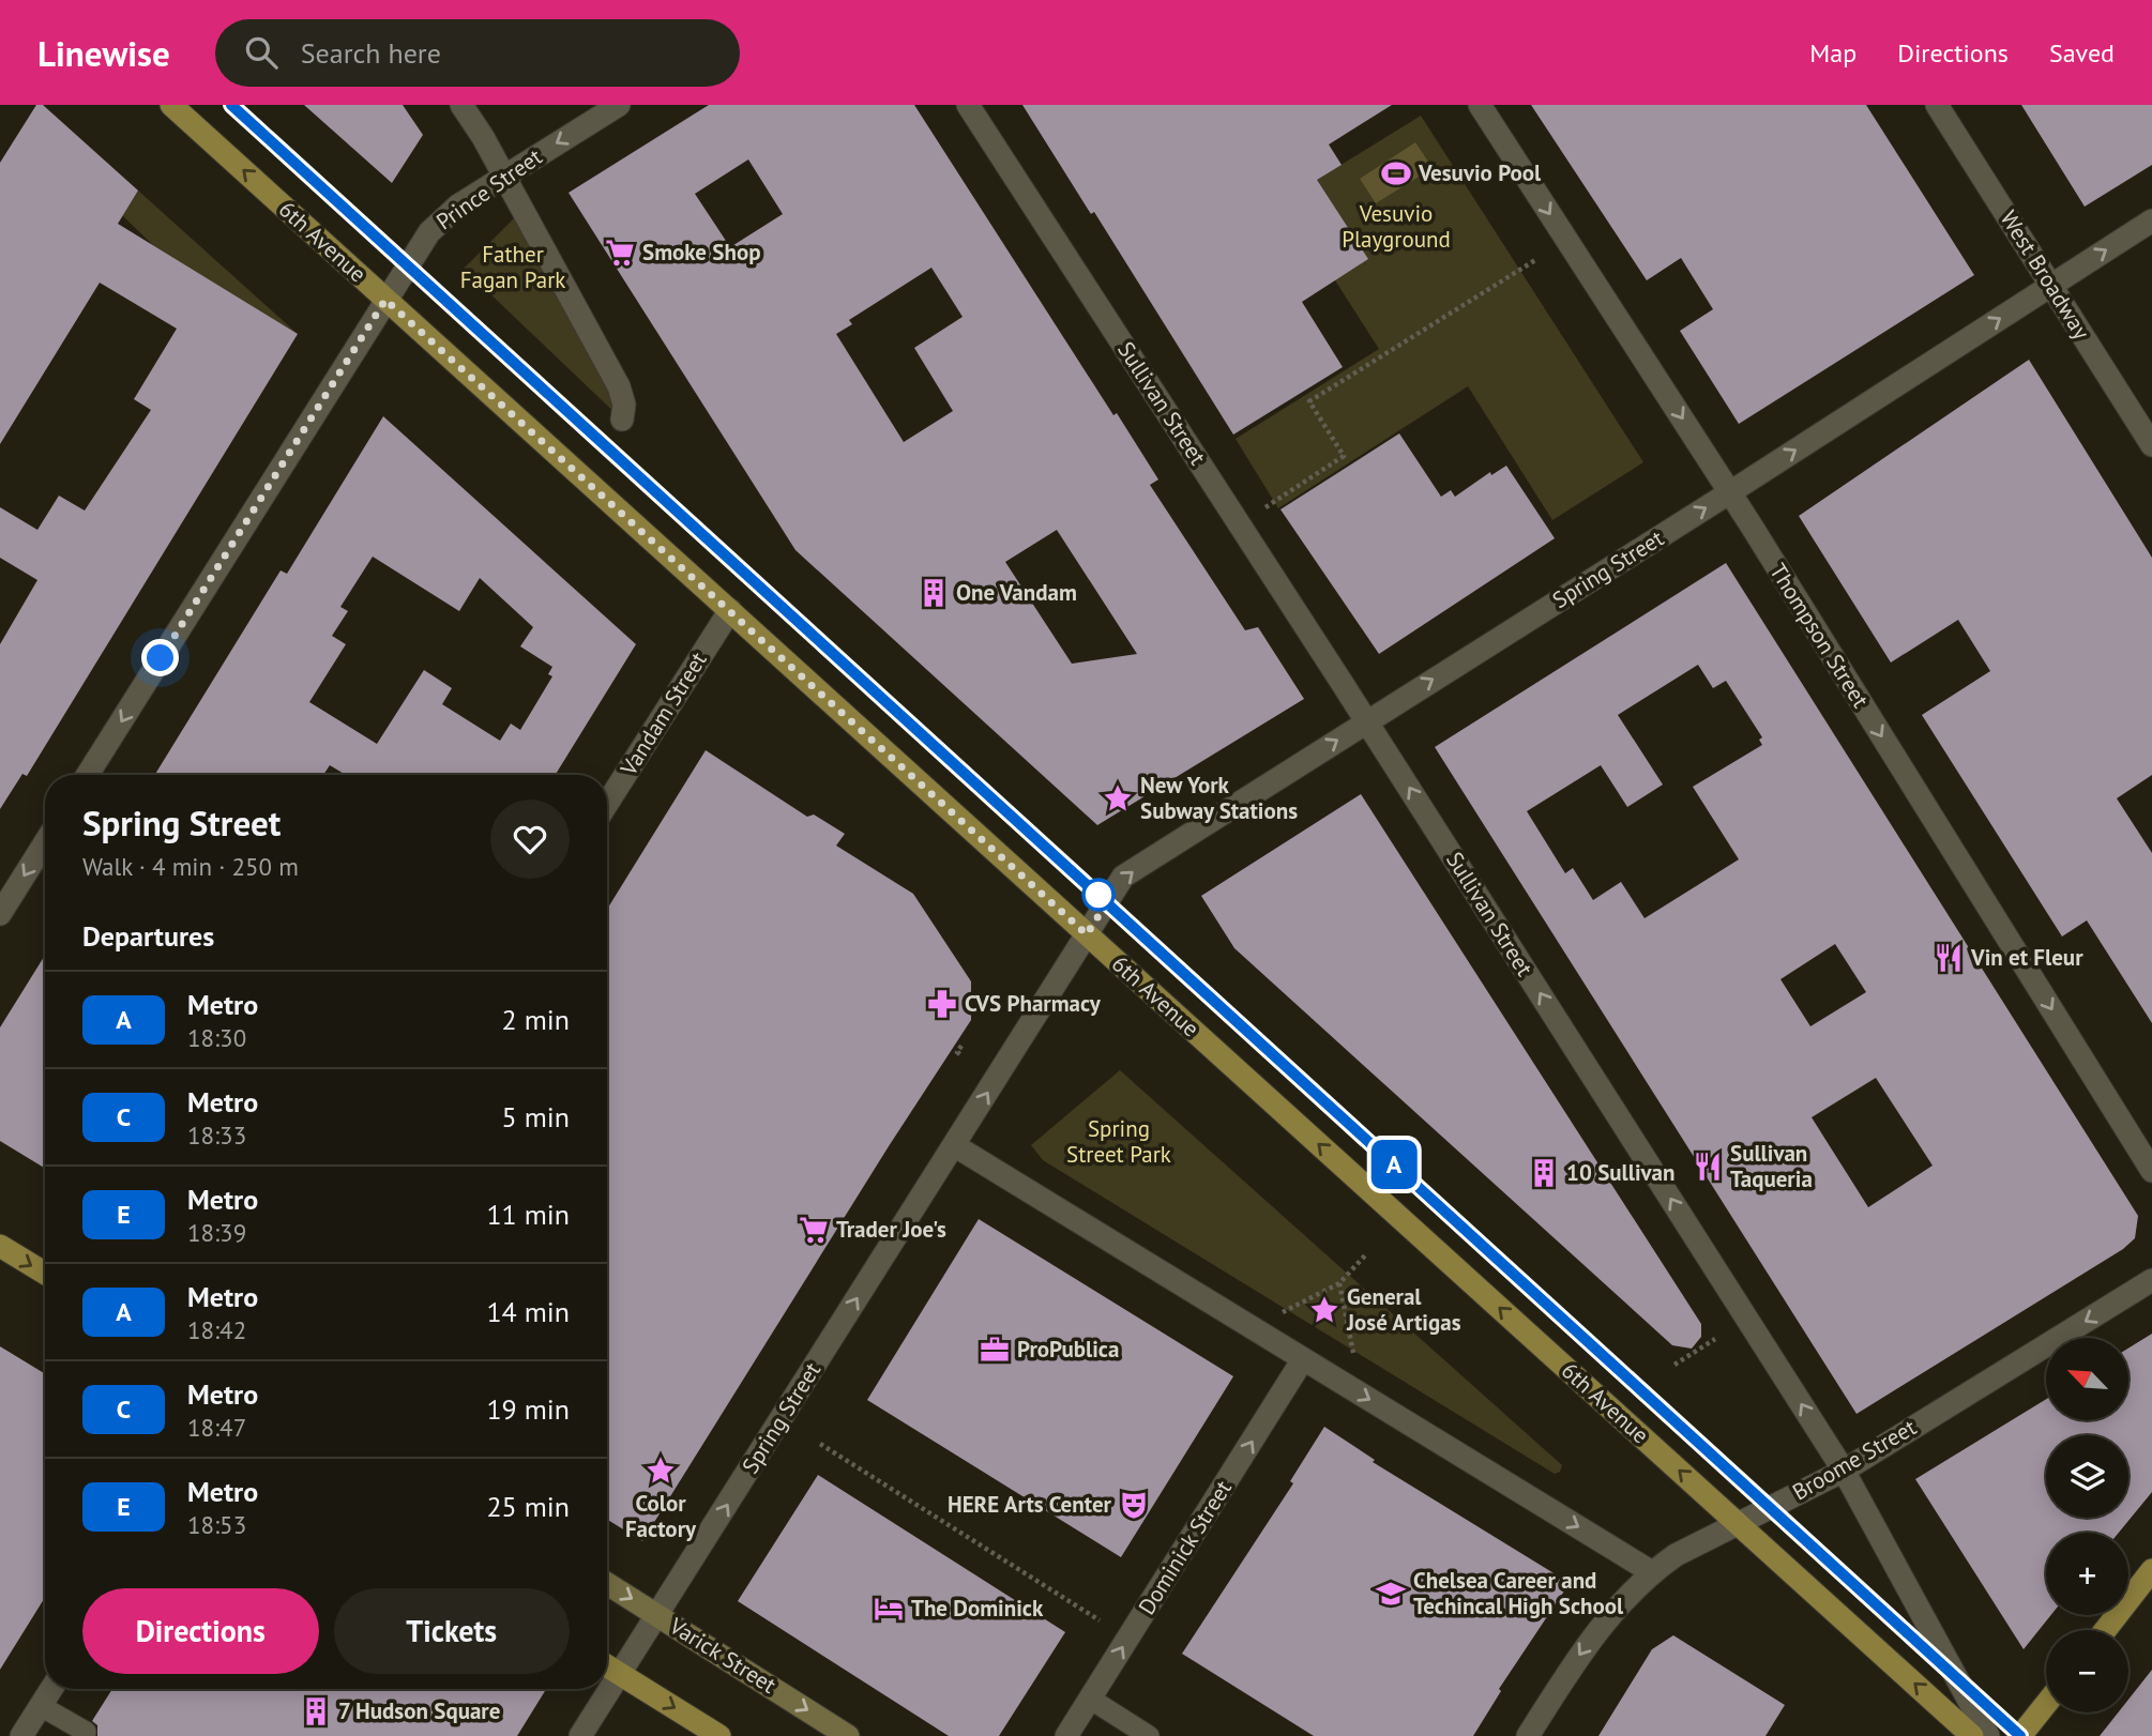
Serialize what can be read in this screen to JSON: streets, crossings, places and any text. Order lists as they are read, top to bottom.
{
  "streets": {
    "main road": ["6th Avenue", "Varick Street"],
    "street": [
      "Prince Street",
      "West Broadway",
      "Sullivan Street",
      "Spring Street",
      "Thompson Street",
      "Vandam Street",
      "Broome Street",
      "Dominick Street"
    ]
  },
  "crossings": [
    ["Prince Street", "6th Avenue"],
    ["6th Avenue", "Spring Street"],
    ["6th Avenue", "Vandam Street"],
    ["6th Avenue", "Broome Street"],
    ["West Broadway", "Spring Street"],
    ["Sullivan Street", "Spring Street"],
    ["Sullivan Street", "Broome Street"],
    ["Spring Street", "Thompson Street"],
    ["Spring Street", "Varick Street"]
  ],
  "one_way": [
    "Prince Street",
    "6th Avenue",
    "Sullivan Street",
    "Spring Street",
    "Thompson Street",
    "Broome Street",
    "Dominick Street"
  ],
  "parks": ["Vesuvio Playground", "Father Fagan Park", "Spring Street Park"],
  "places": {
    "sports": ["Vesuvio Pool"],
    "supermarket": ["Smoke Shop", "Trader Joe's"],
    "building": ["One Vandam", "10 Sullivan", "7 Hudson Square"],
    "place": ["New York Subway Stations", "General José Artigas", "Color Factory"],
    "restaurant": ["Vin et Fleur", "Sullivan Taqueria"],
    "pharmacy": ["CVS Pharmacy"],
    "office": ["ProPublica"],
    "theatre": ["HERE Arts Center"],
    "school or university": ["Chelsea Career and Techincal High School"],
    "hotel": ["The Dominick"]
  },
  "lines": ["metro line A"],
  "north": "top left",
  "page": {
    "header": "Linewise",
    "search": "Search here",
    "nav": ["Map", "Directions", "Saved"],
    "on_map": "A",
    "heading": [
      ["Spring Street", "Walk · 4 min · 250 m"],
      "Departures"
    ],
    "list": [
      {
        "mark": "A",
        "name": "Metro",
        "note": "18:30",
        "value": "2 min"
      },
      {
        "mark": "C",
        "name": "Metro",
        "note": "18:33",
        "value": "5 min"
      },
      {
        "mark": "E",
        "name": "Metro",
        "note": "18:39",
        "value": "11 min"
      },
      {
        "mark": "A",
        "name": "Metro",
        "note": "18:42",
        "value": "14 min"
      },
      {
        "mark": "C",
        "name": "Metro",
        "note": "18:47",
        "value": "19 min"
      },
      {
        "mark": "E",
        "name": "Metro",
        "note": "18:53",
        "value": "25 min"
      }
    ],
    "map_buttons": ["+", "−"],
    "buttons": ["Directions", "Tickets"]
  }
}
